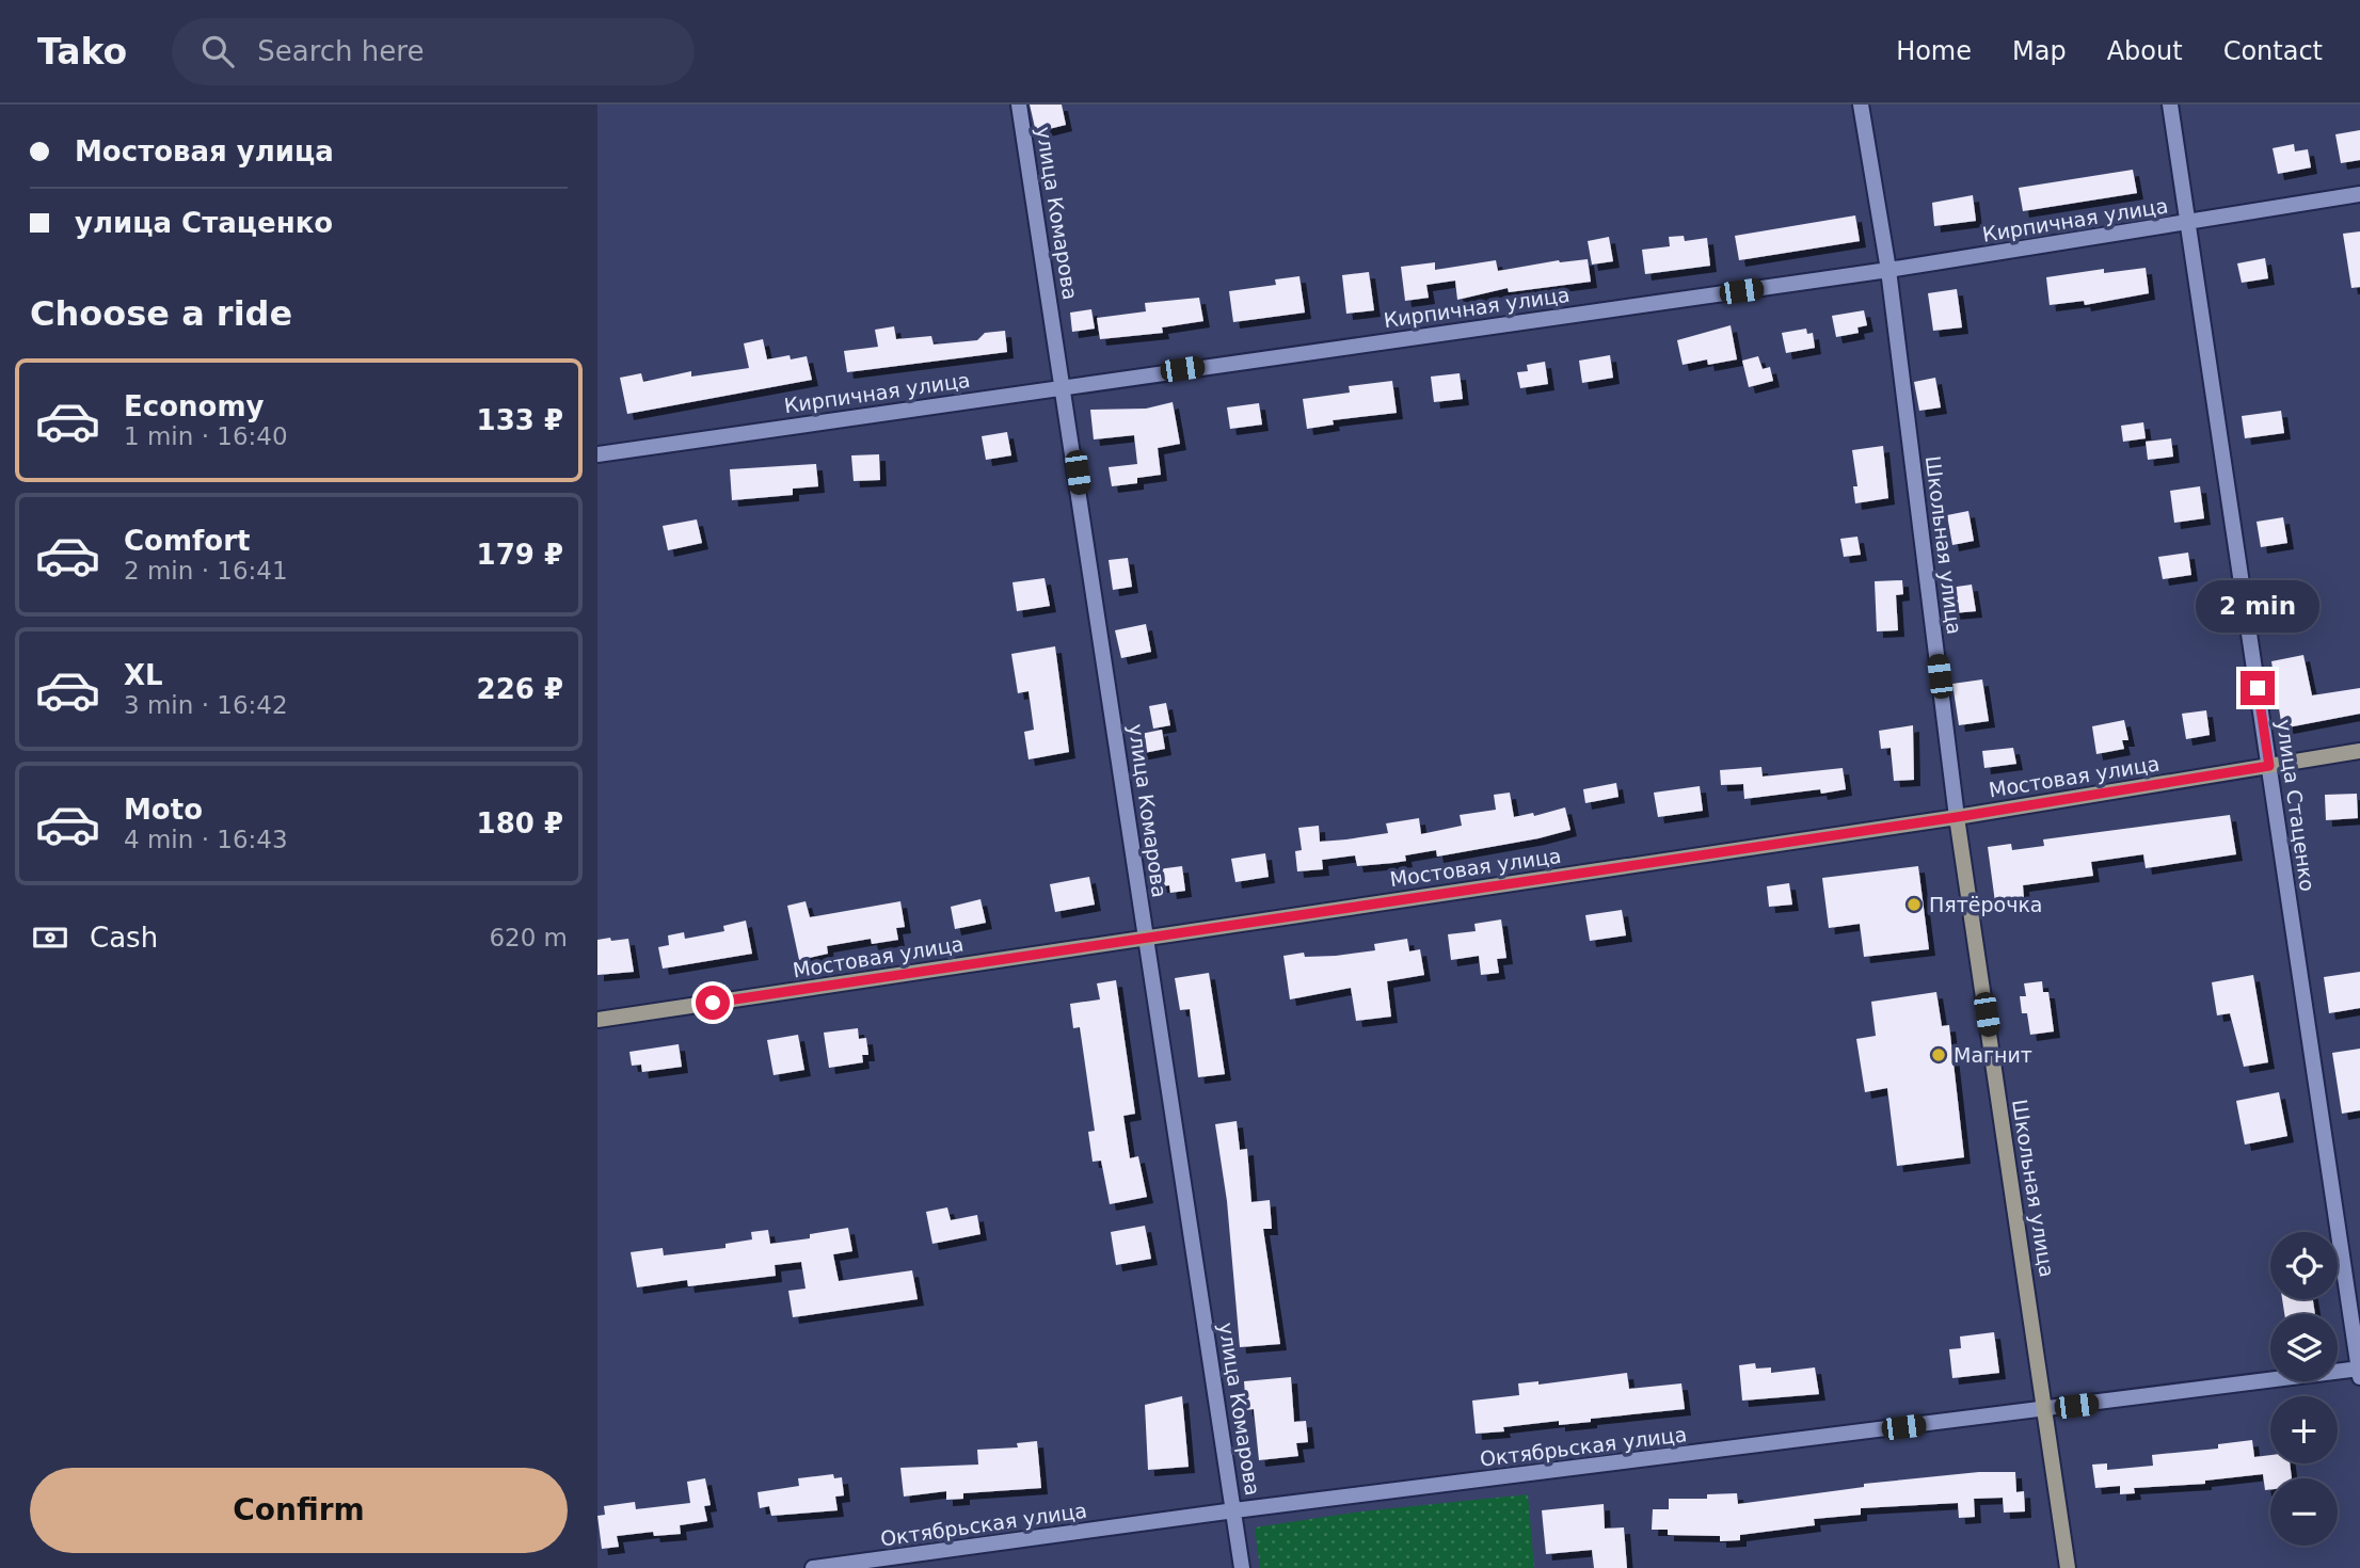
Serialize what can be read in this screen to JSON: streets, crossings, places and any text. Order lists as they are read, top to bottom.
{
  "streets": {
    "street": [
      "улица Комарова",
      "Кирпичная улица",
      "Школьная улица",
      "Мостовая улица",
      "улица Стаценко",
      "Октябрьская улица"
    ]
  },
  "crossings": [
    ["улица Комарова", "Кирпичная улица"],
    ["улица Комарова", "Мостовая улица"],
    ["улица Комарова", "Октябрьская улица"],
    ["Кирпичная улица", "Школьная улица"],
    ["Кирпичная улица", "улица Стаценко"],
    ["Школьная улица", "Мостовая улица"],
    ["Школьная улица", "Октябрьская улица"],
    ["Мостовая улица", "улица Стаценко"],
    ["улица Стаценко", "Октябрьская улица"]
  ],
  "places": ["Пятёрочка", "Магнит"],
  "page": {
    "header": "Tako",
    "search": "Search here",
    "nav": [
      "Home",
      "Map",
      "About",
      "Contact"
    ],
    "banner": ["Мостовая улица", "улица Стаценко"],
    "heading": "Choose a ride",
    "list": [
      {
        "name": "Economy",
        "note": "1 min · 16:40",
        "value": "133 ₽"
      },
      {
        "name": "Comfort",
        "note": "2 min · 16:41",
        "value": "179 ₽"
      },
      {
        "name": "XL",
        "note": "3 min · 16:42",
        "value": "226 ₽"
      },
      {
        "name": "Moto",
        "note": "4 min · 16:43",
        "value": "180 ₽"
      }
    ],
    "bubble": "2 min",
    "pay": ["Cash", "620 m"],
    "map_buttons": ["+", "−"],
    "buttons": "Confirm"
  }
}
